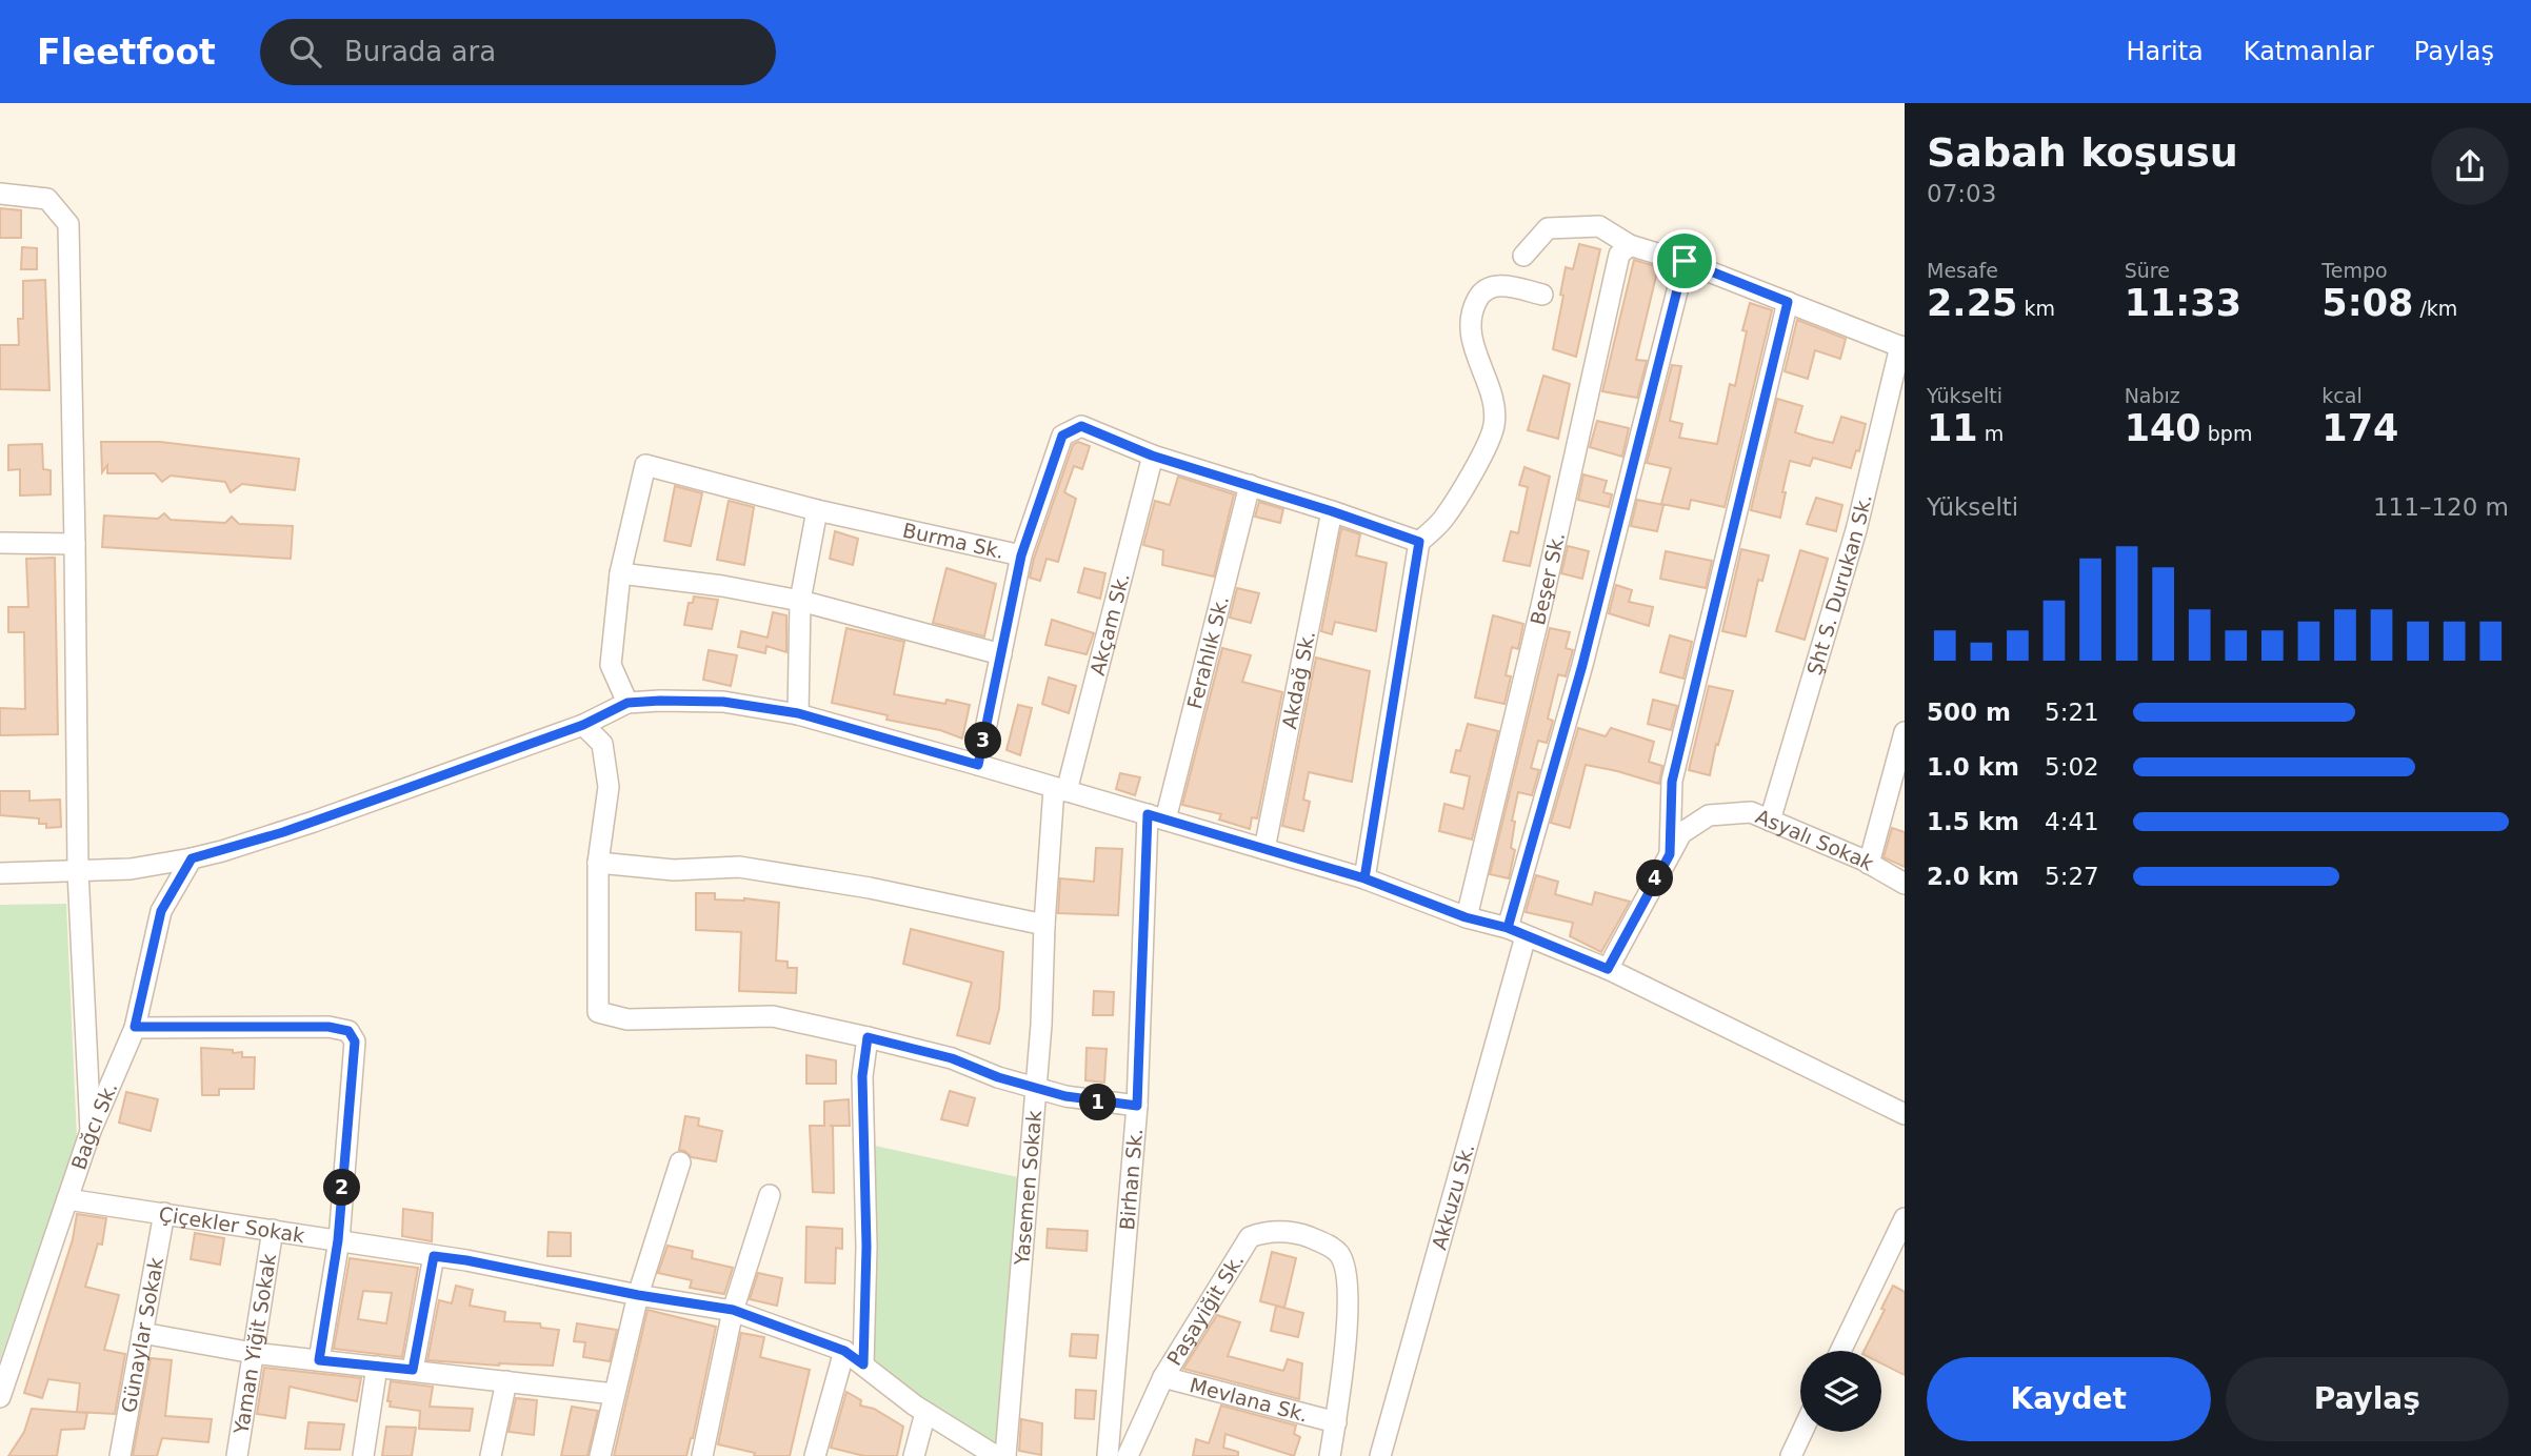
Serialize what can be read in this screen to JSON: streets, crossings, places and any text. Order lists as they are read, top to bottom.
{
  "streets": {
    "street": [
      "Burma Sk.",
      "Beşer Sk.",
      "Şht S. Durukan Sk.",
      "Akçam Sk.",
      "Ferahlık Sk.",
      "Akdağ Sk.",
      "Asyalı Sokak",
      "Bağcı Sk.",
      "Birhan Sk.",
      "Yasemen Sokak",
      "Akkuzu Sk.",
      "Çiçekler Sokak",
      "Paşayiğit Sk.",
      "Günaylar Sokak",
      "Yaman Yiğit Sokak",
      "Mevlana Sk."
    ]
  },
  "crossings": [
    ["Burma Sk.", "Akçam Sk."],
    ["Burma Sk.", "Ferahlık Sk."],
    ["Burma Sk.", "Akdağ Sk."],
    ["Şht S. Durukan Sk.", "Asyalı Sokak"],
    ["Akçam Sk.", "Yasemen Sokak"],
    ["Ferahlık Sk.", "Birhan Sk."],
    ["Bağcı Sk.", "Çiçekler Sokak"],
    ["Çiçekler Sokak", "Günaylar Sokak"],
    ["Çiçekler Sokak", "Yaman Yiğit Sokak"],
    ["Paşayiğit Sk.", "Mevlana Sk."]
  ],
  "page": {
    "header": "Fleetfoot",
    "search": "Burada ara",
    "nav": ["Harita", "Katmanlar", "Paylaş"],
    "heading": ["Sabah koşusu", "07:03"],
    "stats": [
      ["Mesafe", "2.25 km"],
      ["Süre", "11:33"],
      ["Tempo", "5:08 /km"],
      ["Yükselti", "11 m"],
      ["Nabız", "140 bpm"],
      ["kcal", "174"]
    ],
    "chart": ["Yükselti", "111–120 m"],
    "list": [
      {
        "name": "500 m",
        "note": "5:21"
      },
      {
        "name": "1.0 km",
        "note": "5:02"
      },
      {
        "name": "1.5 km",
        "note": "4:41"
      },
      {
        "name": "2.0 km",
        "note": "5:27"
      }
    ],
    "pins": [
      "3",
      "4",
      "1",
      "2"
    ],
    "buttons": ["Kaydet", "Paylaş"]
  }
}
